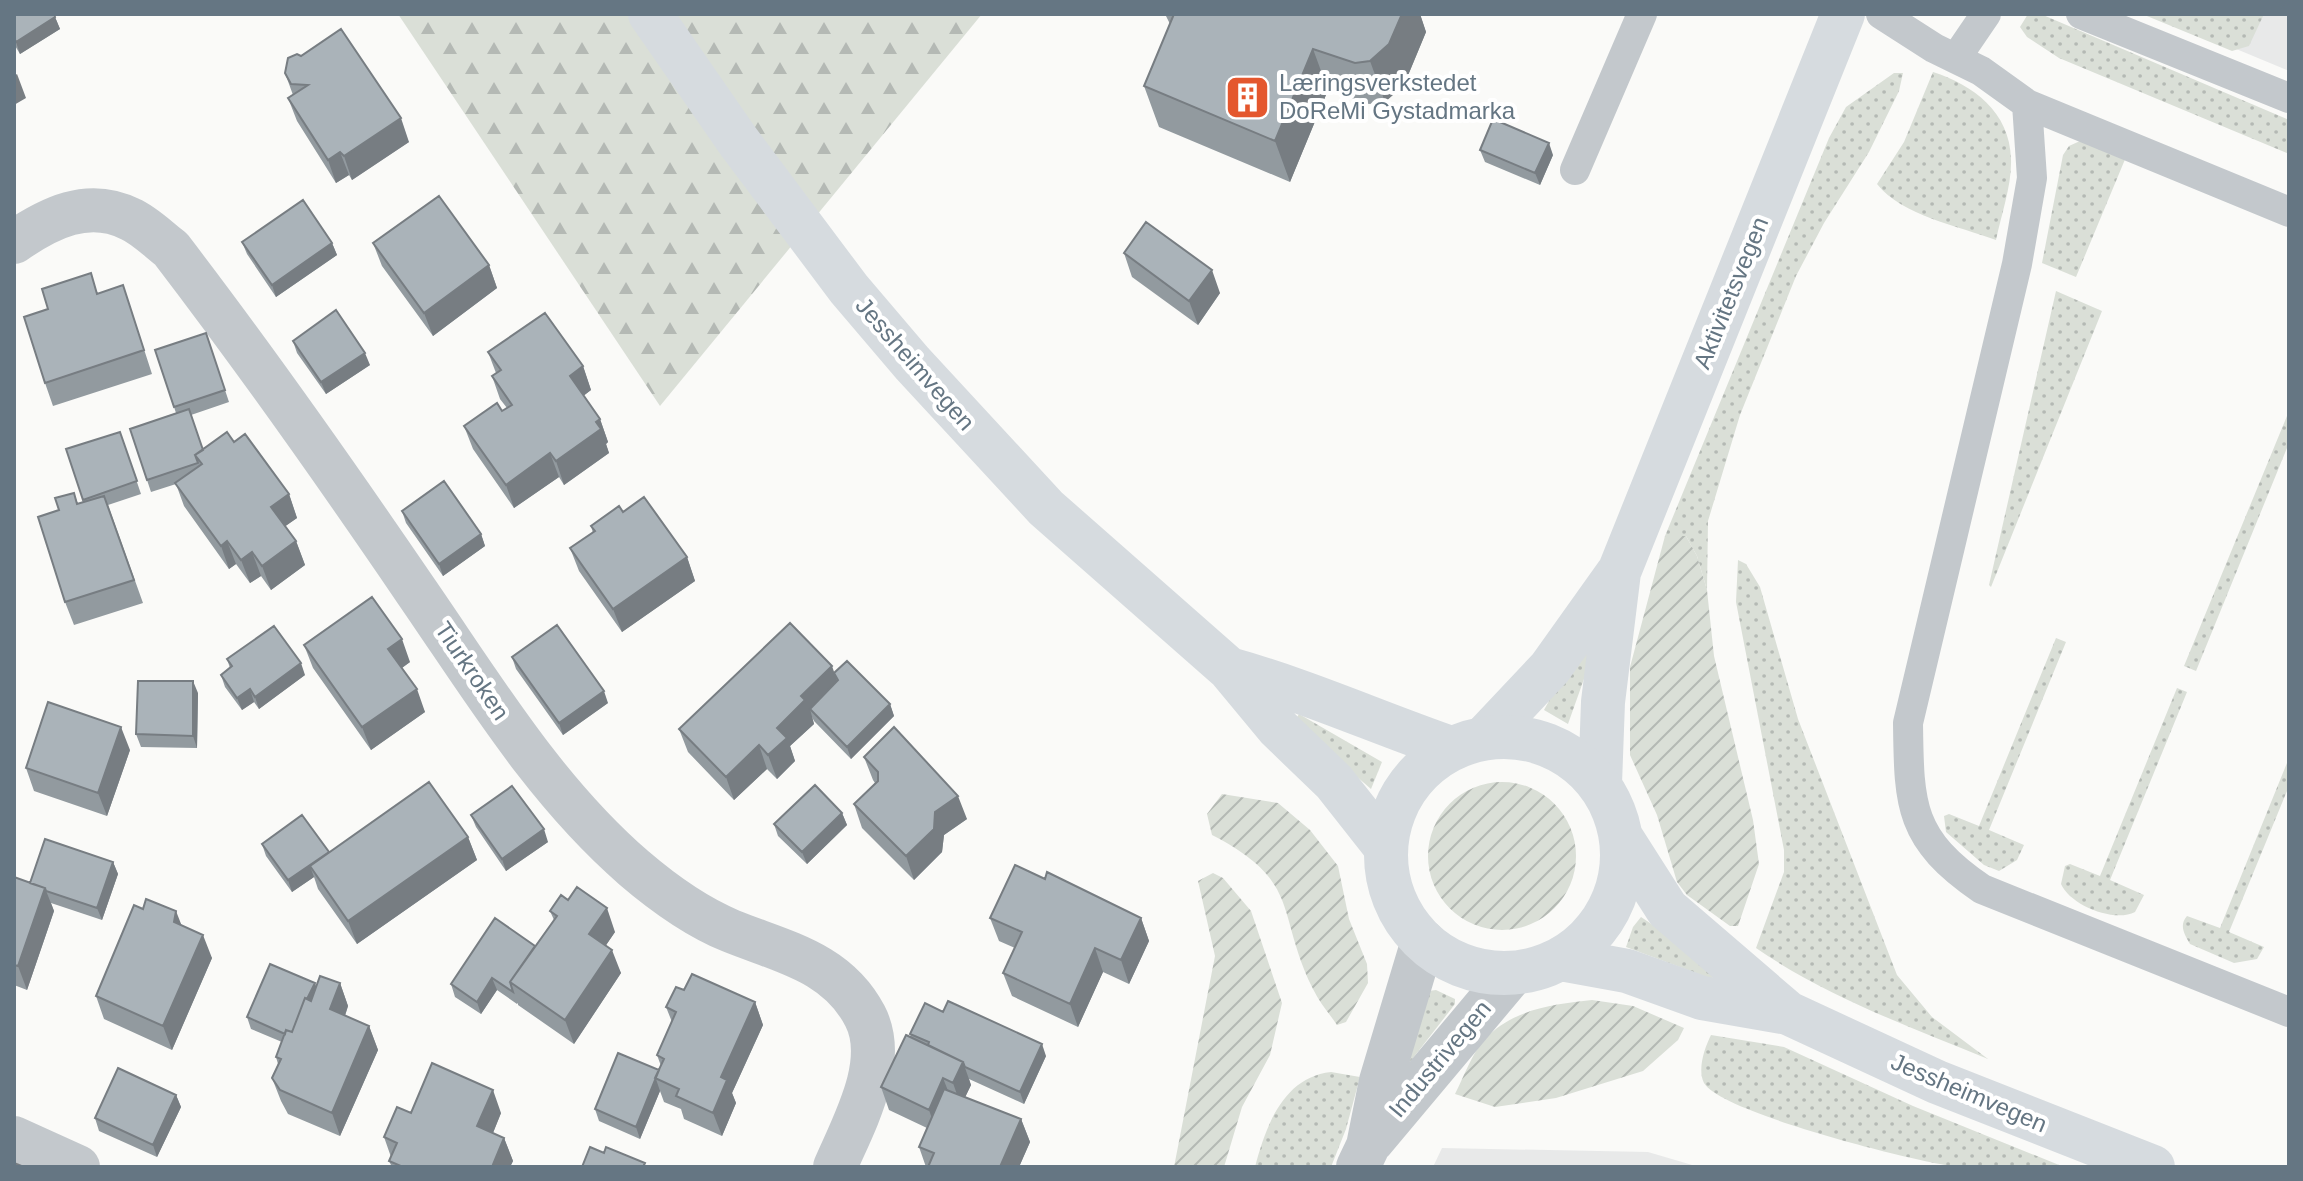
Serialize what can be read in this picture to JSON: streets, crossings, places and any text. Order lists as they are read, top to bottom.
{
  "streets": {
    "main road": ["Aktivitetsvegen", "Jessheimvegen"],
    "street": ["Tiurkroken", "Industrivegen"]
  },
  "crossings": [
    ["Aktivitetsvegen", "Jessheimvegen"],
    ["Aktivitetsvegen", "Industrivegen"],
    ["Jessheimvegen", "Industrivegen"]
  ],
  "places": {
    "building": ["Læringsverkstedet DoReMi Gystadmarka"]
  }
}
